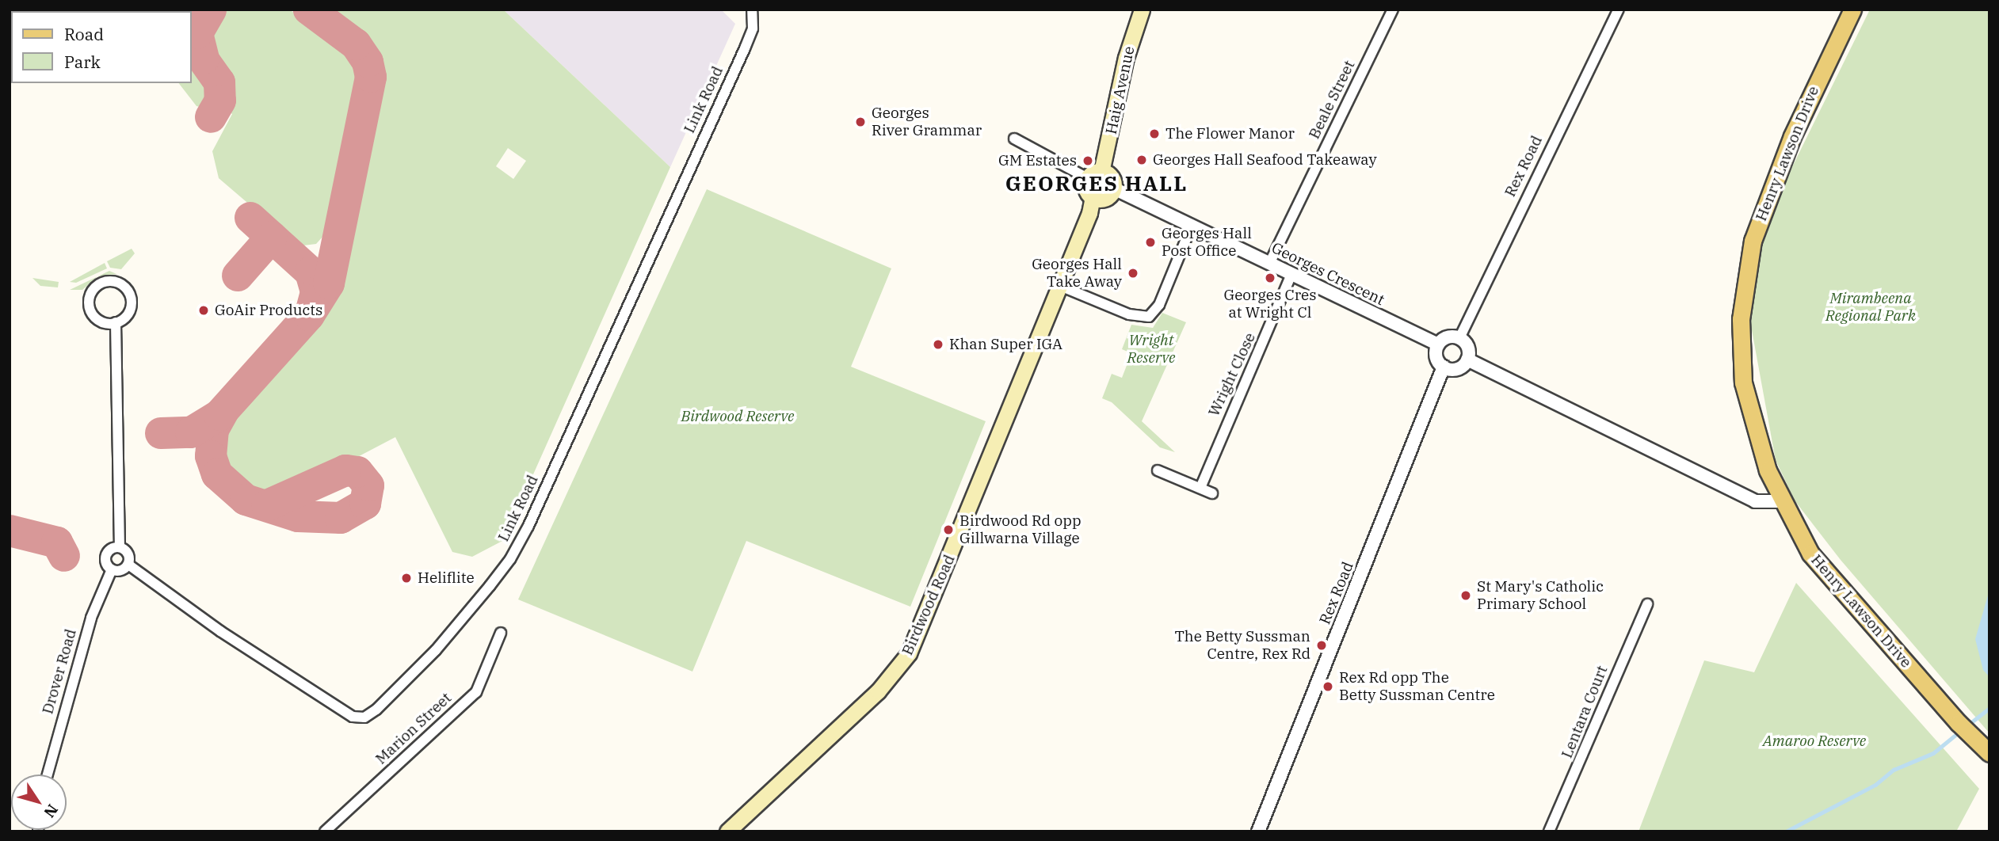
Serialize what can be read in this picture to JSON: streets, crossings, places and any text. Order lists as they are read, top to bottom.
{
  "streets": {
    "main road": ["Haig Avenue", "Henry Lawson Drive", "Birdwood Road"],
    "street": [
      "Link Road",
      "Beale Street",
      "Rex Road",
      "Georges Crescent",
      "Wright Close",
      "Drover Road",
      "Lentara Court",
      "Marion Street"
    ]
  },
  "crossings": [
    ["Haig Avenue", "Georges Crescent"],
    ["Haig Avenue", "Birdwood Road"],
    ["Link Road", "Drover Road"],
    ["Beale Street", "Georges Crescent"],
    ["Rex Road", "Georges Crescent"],
    ["Georges Crescent", "Wright Close"],
    ["Georges Crescent", "Birdwood Road"]
  ],
  "districts": ["GEORGES HALL"],
  "parks": [
    "Mirambeena Regional Park",
    "Wright Reserve",
    "Birdwood Reserve",
    "Amaroo Reserve"
  ],
  "places": [
    "Georges River Grammar",
    "The Flower Manor",
    "Georges Hall Seafood Takeaway",
    "GM Estates",
    "Georges Hall Post Office",
    "Georges Hall Take Away",
    "Georges Cres at Wright Cl",
    "GoAir Products",
    "Khan Super IGA",
    "Birdwood Rd opp Gillwarna Village",
    "Heliflite",
    "St Mary's Catholic Primary School",
    "The Betty Sussman Centre, Rex Rd",
    "Rex Rd opp The Betty Sussman Centre"
  ],
  "legend": ["Road", "Park"],
  "north": "bottom right"
}
